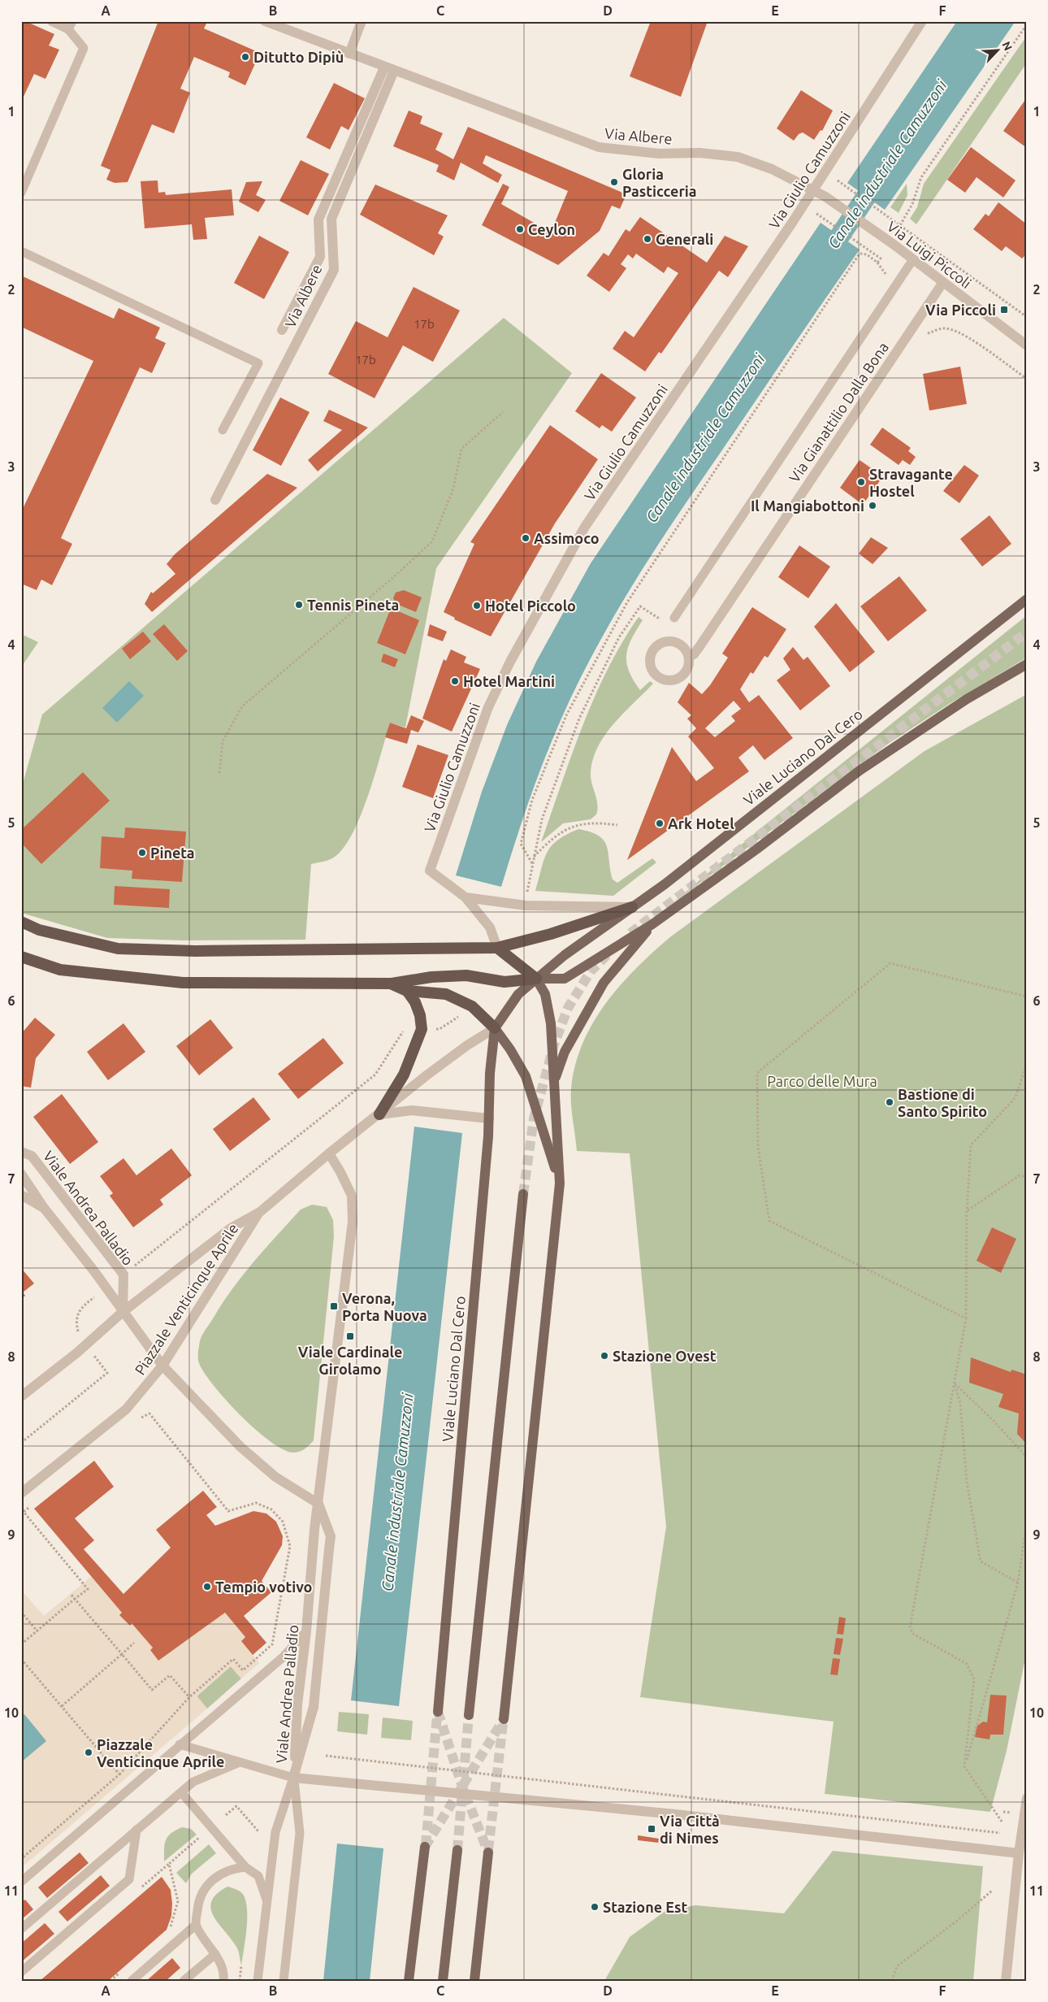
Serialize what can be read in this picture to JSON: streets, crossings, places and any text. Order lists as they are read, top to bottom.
{
  "streets": {
    "main road": ["Viale Luciano Dal Cero"],
    "street": [
      "Via Albere",
      "Via Giulio Camuzzoni",
      "Via Luigi Piccoli",
      "Via Gianattilio Dalla Bona",
      "Viale Andrea Palladio",
      "Piazzale Venticinque Aprile"
    ]
  },
  "crossings": [
    ["Via Albere", "Via Giulio Camuzzoni"],
    ["Via Albere", "Via Luigi Piccoli"],
    ["Via Giulio Camuzzoni", "Via Luigi Piccoli"],
    ["Via Giulio Camuzzoni", "Viale Luciano Dal Cero"],
    ["Via Luigi Piccoli", "Via Gianattilio Dalla Bona"],
    ["Viale Luciano Dal Cero", "Piazzale Venticinque Aprile"],
    ["Viale Andrea Palladio", "Piazzale Venticinque Aprile"]
  ],
  "water": ["Canale industriale Camuzzoni"],
  "parks": ["Parco delle Mura"],
  "places": {
    "other": [
      "Ditutto Dipiù",
      "Gloria Pasticceria",
      "Ceylon",
      "Generali",
      "Stravagante Hostel",
      "Il Mangiabottoni",
      "Assimoco",
      "Tennis Pineta",
      "Hotel Piccolo",
      "Hotel Martini",
      "Ark Hotel",
      "Pineta",
      "Bastione di Santo Spirito",
      "Stazione Ovest",
      "Tempio votivo",
      "Piazzale Venticinque Aprile",
      "Stazione Est"
    ],
    "transit": [
      "Via Piccoli",
      "Verona, Porta Nuova",
      "Viale Cardinale Girolamo",
      "Via Città di Nimes"
    ]
  },
  "house_numbers": ["17b", "17b"],
  "north": "top right",
  "grid": {
    "columns": [
      "A",
      "B",
      "C",
      "D",
      "E",
      "F"
    ],
    "rows": [
      "1",
      "2",
      "3",
      "4",
      "5",
      "6",
      "7",
      "8",
      "9",
      "10",
      "11"
    ]
  }
}
